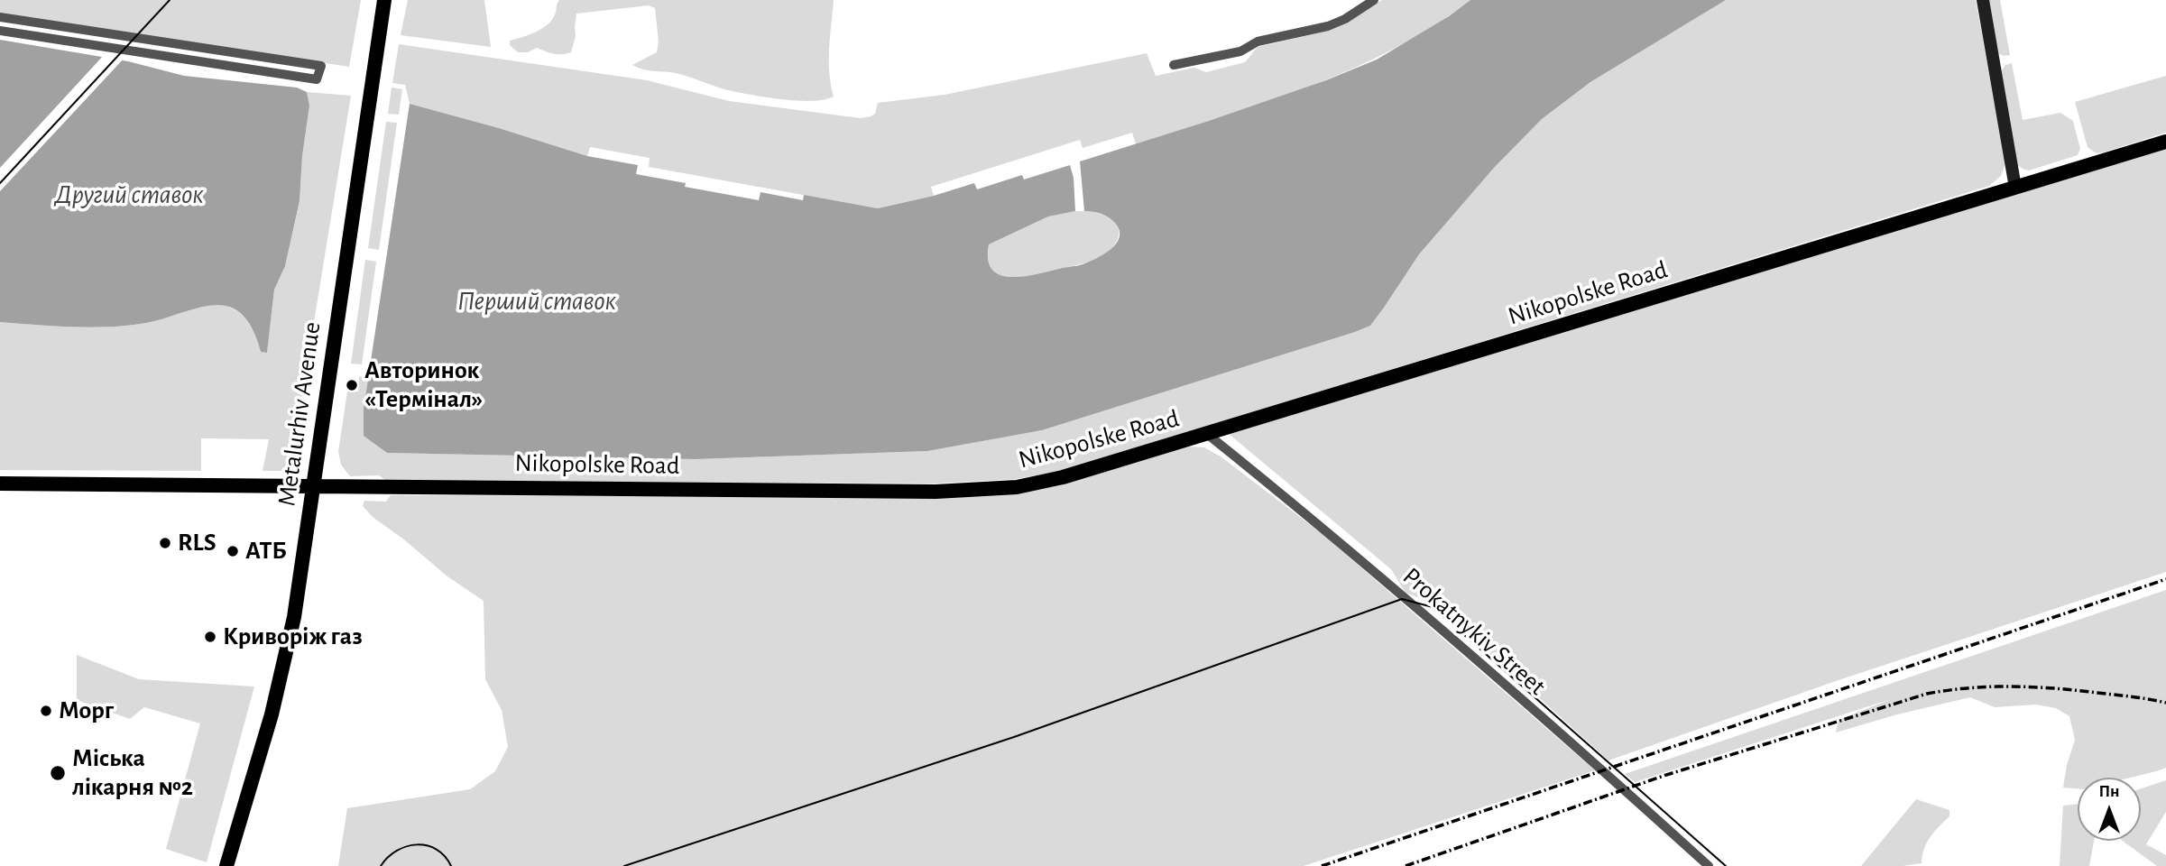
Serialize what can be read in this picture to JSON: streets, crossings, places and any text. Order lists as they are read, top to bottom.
{
  "streets": {
    "main road": ["Nikopolske Road", "Metalurhiv Avenue"],
    "street": ["Prokatnykiv Street"]
  },
  "crossings": [
    ["Nikopolske Road", "Metalurhiv Avenue"],
    ["Nikopolske Road", "Prokatnykiv Street"]
  ],
  "water": ["Другий ставок", "Перший ставок"],
  "places": [
    "Авторинок «Термінал»",
    "RLS",
    "АТБ",
    "Криворіж газ",
    "Морг",
    "Міська лікарня №2"
  ],
  "north": "top"
}
